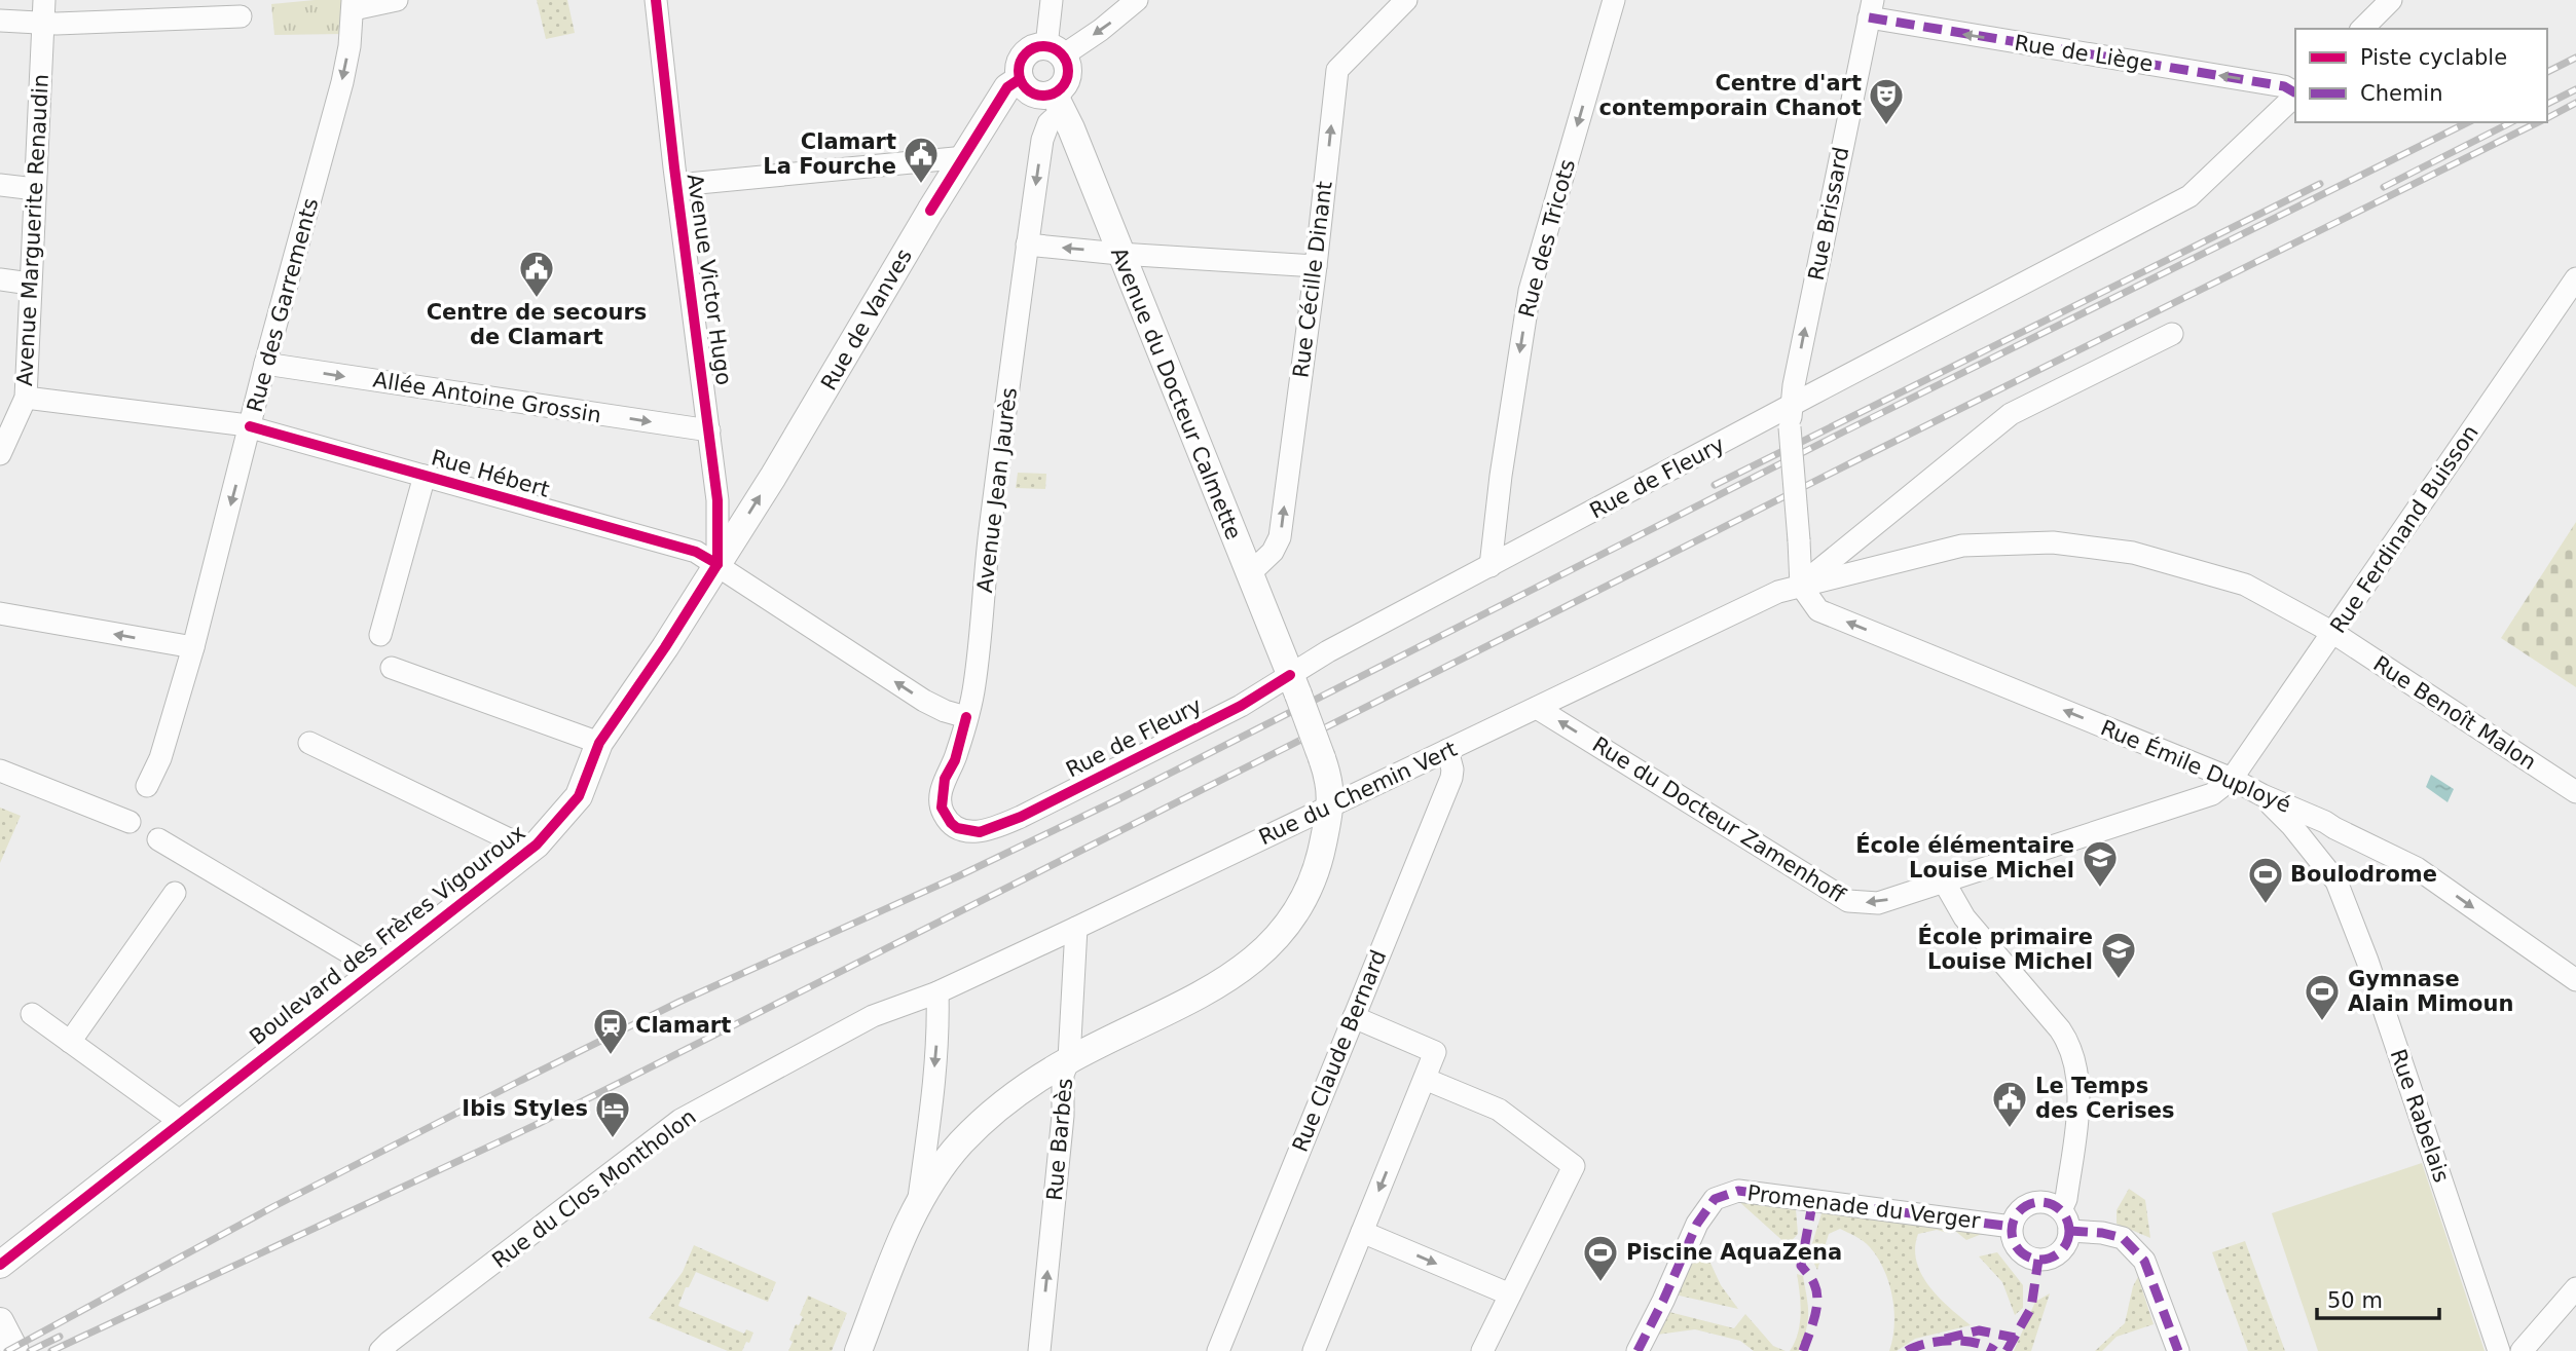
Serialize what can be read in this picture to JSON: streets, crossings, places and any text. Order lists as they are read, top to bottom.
{
  "streets": {
    "main road": ["Rue de Vanves", "Avenue du Docteur Calmette", "Boulevard des Frères Vigouroux"],
    "street": [
      "Rue de Liège",
      "Rue Brissard",
      "Avenue Marguerite Renaudin",
      "Rue des Tricots",
      "Avenue Victor Hugo",
      "Rue Cécille Dinant",
      "Rue des Garrements",
      "Allée Antoine Grossin",
      "Rue Hébert",
      "Rue de Fleury",
      "Avenue Jean Jaurès",
      "Rue Ferdinand Buisson",
      "Rue Benoît Malon",
      "Rue Émile Duployé",
      "Rue du Chemin Vert",
      "Rue du Docteur Zamenhoff",
      "Rue Claude Bernard",
      "Rue Rabelais",
      "Rue Barbès",
      "Rue du Clos Montholon",
      "Promenade du Verger"
    ]
  },
  "crossings": [
    ["Rue de Liège", "Rue Brissard"],
    ["Rue Brissard", "Rue de Fleury"],
    ["Rue Brissard", "Rue Émile Duployé"],
    ["Rue Brissard", "Rue du Chemin Vert"],
    ["Avenue Marguerite Renaudin", "Rue Hébert"],
    ["Rue des Tricots", "Rue de Fleury"],
    ["Avenue Victor Hugo", "Rue de Vanves"],
    ["Avenue Victor Hugo", "Allée Antoine Grossin"],
    ["Avenue Victor Hugo", "Rue Hébert"],
    ["Avenue Victor Hugo", "Boulevard des Frères Vigouroux"],
    ["Rue Cécille Dinant", "Avenue du Docteur Calmette"],
    ["Rue des Garrements", "Allée Antoine Grossin"],
    ["Rue des Garrements", "Rue Hébert"],
    ["Rue de Vanves", "Avenue du Docteur Calmette"],
    ["Rue de Vanves", "Rue Hébert"],
    ["Rue de Vanves", "Avenue Jean Jaurès"],
    ["Rue de Vanves", "Boulevard des Frères Vigouroux"],
    ["Avenue du Docteur Calmette", "Rue de Fleury"],
    ["Avenue du Docteur Calmette", "Avenue Jean Jaurès"],
    ["Avenue du Docteur Calmette", "Rue du Chemin Vert"],
    ["Avenue du Docteur Calmette", "Rue Barbès"],
    ["Rue Hébert", "Avenue Jean Jaurès"],
    ["Rue Hébert", "Boulevard des Frères Vigouroux"],
    ["Rue de Fleury", "Avenue Jean Jaurès"],
    ["Rue Ferdinand Buisson", "Rue Benoît Malon"],
    ["Rue Ferdinand Buisson", "Rue Émile Duployé"],
    ["Rue Ferdinand Buisson", "Rue du Docteur Zamenhoff"],
    ["Rue Benoît Malon", "Rue du Chemin Vert"],
    ["Rue Émile Duployé", "Rue du Chemin Vert"],
    ["Rue Émile Duployé", "Rue du Docteur Zamenhoff"],
    ["Rue du Chemin Vert", "Rue du Docteur Zamenhoff"],
    ["Rue du Chemin Vert", "Rue Claude Bernard"],
    ["Rue du Chemin Vert", "Rue Barbès"],
    ["Rue du Chemin Vert", "Rue du Clos Montholon"]
  ],
  "one_way": [
    "Rue de Liège",
    "Rue Brissard",
    "Rue des Tricots",
    "Rue Cécille Dinant",
    "Rue des Garrements",
    "Rue de Vanves",
    "Allée Antoine Grossin",
    "Rue Émile Duployé",
    "Rue du Docteur Zamenhoff"
  ],
  "places": {
    "theatre": ["Centre d'art contemporain Chanot"],
    "public building": ["Clamart La Fourche", "Centre de secours de Clamart", "Le Temps des Cerises"],
    "school or university": ["École élémentaire Louise Michel", "École primaire Louise Michel"],
    "sports": ["Boulodrome", "Gymnase Alain Mimoun", "Piscine AquaZena"],
    "station": ["Clamart"],
    "hotel": ["Ibis Styles"]
  },
  "legend": ["Piste cyclable", "Chemin"],
  "scale_bar": "50 m"
}
